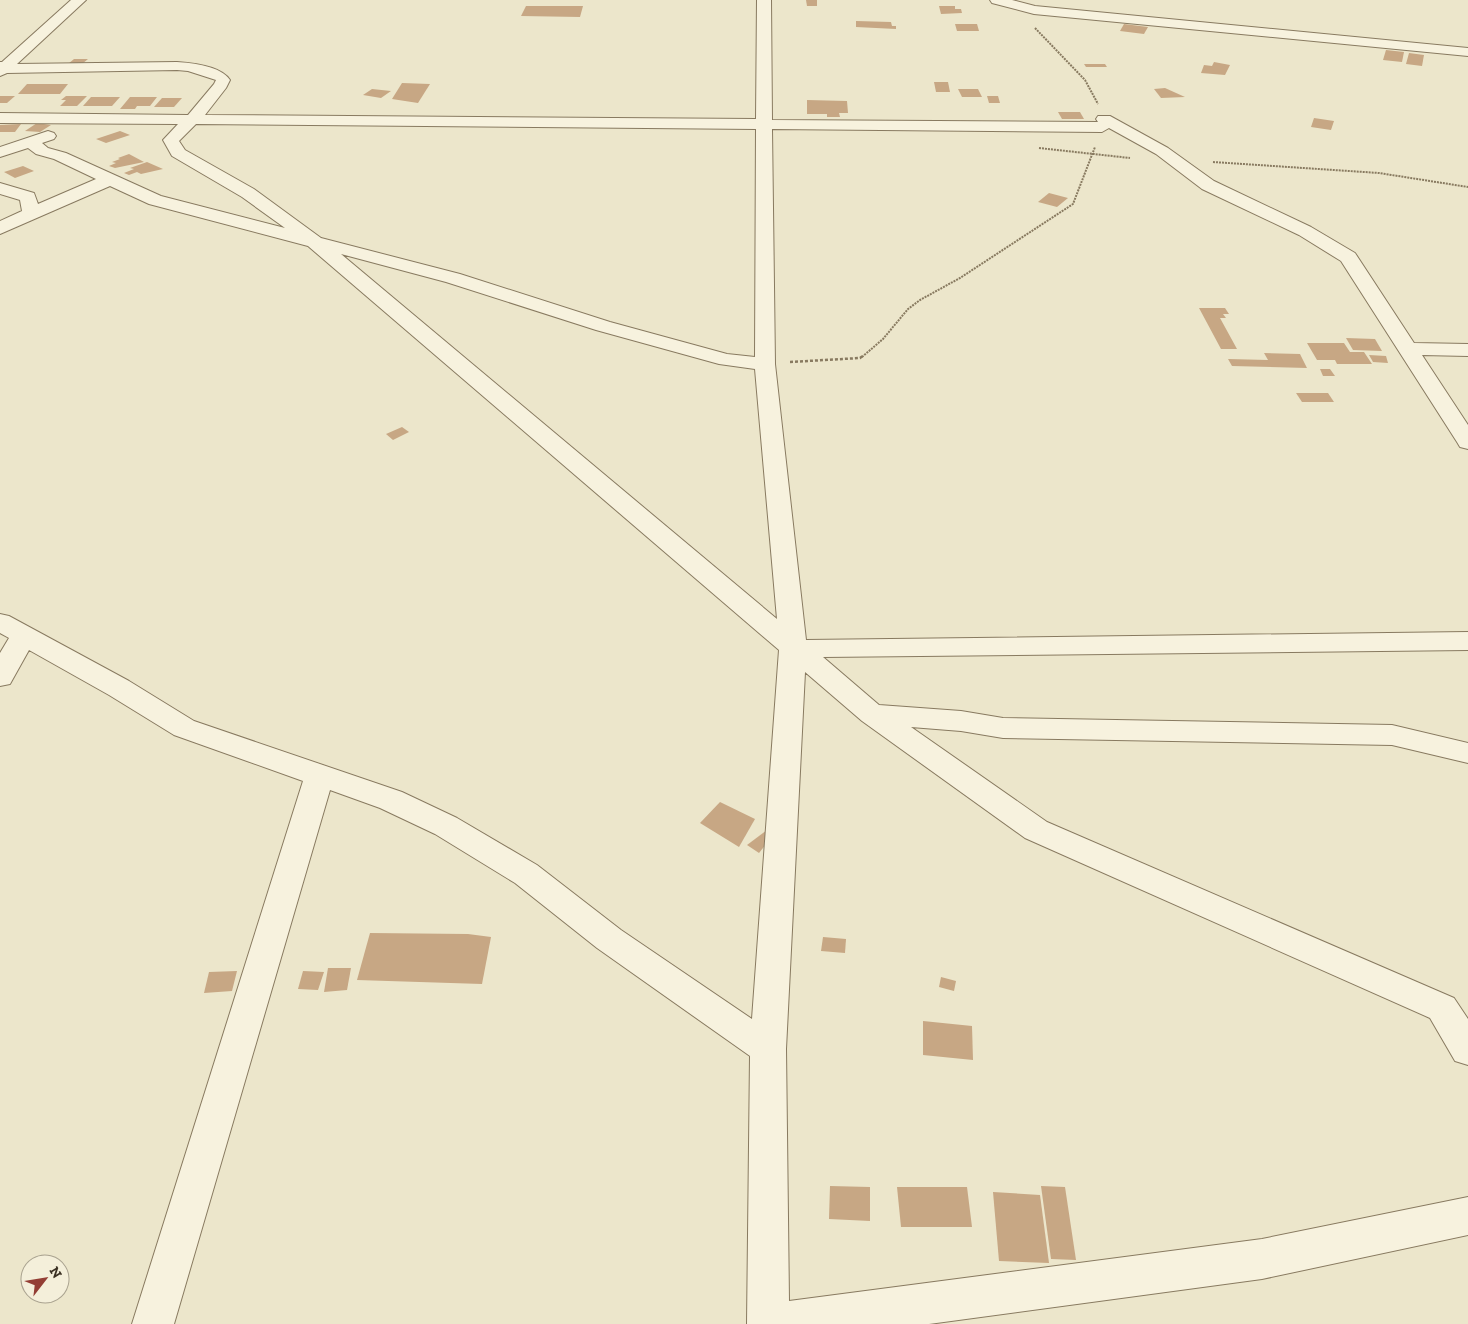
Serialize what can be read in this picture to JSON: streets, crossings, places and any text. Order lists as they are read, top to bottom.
{
  "north": "top right"
}
